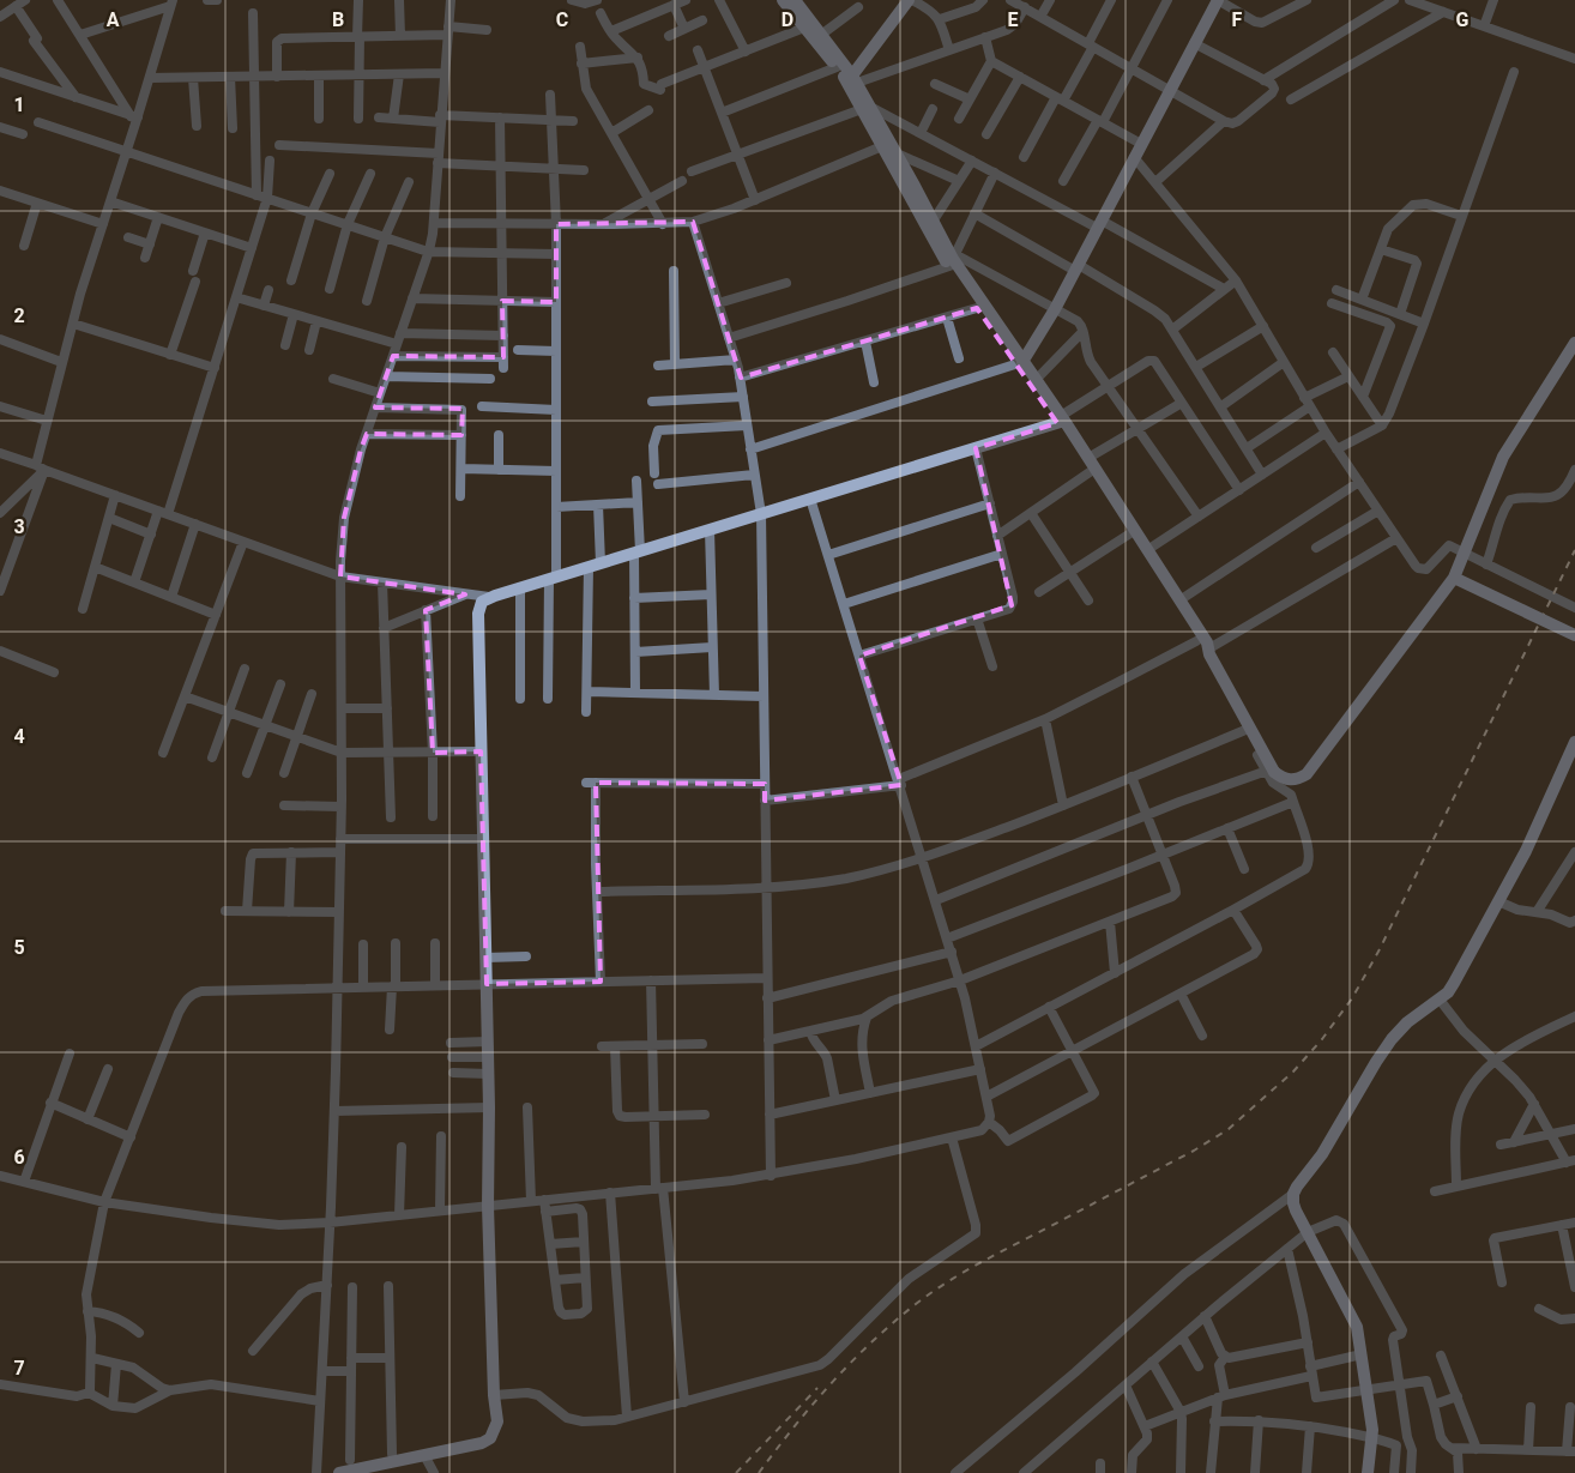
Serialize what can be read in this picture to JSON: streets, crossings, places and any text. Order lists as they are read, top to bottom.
{
  "grid": {
    "columns": [
      "A",
      "B",
      "C",
      "D",
      "E",
      "F",
      "G"
    ],
    "rows": [
      "1",
      "2",
      "3",
      "4",
      "5",
      "6",
      "7"
    ]
  }
}
